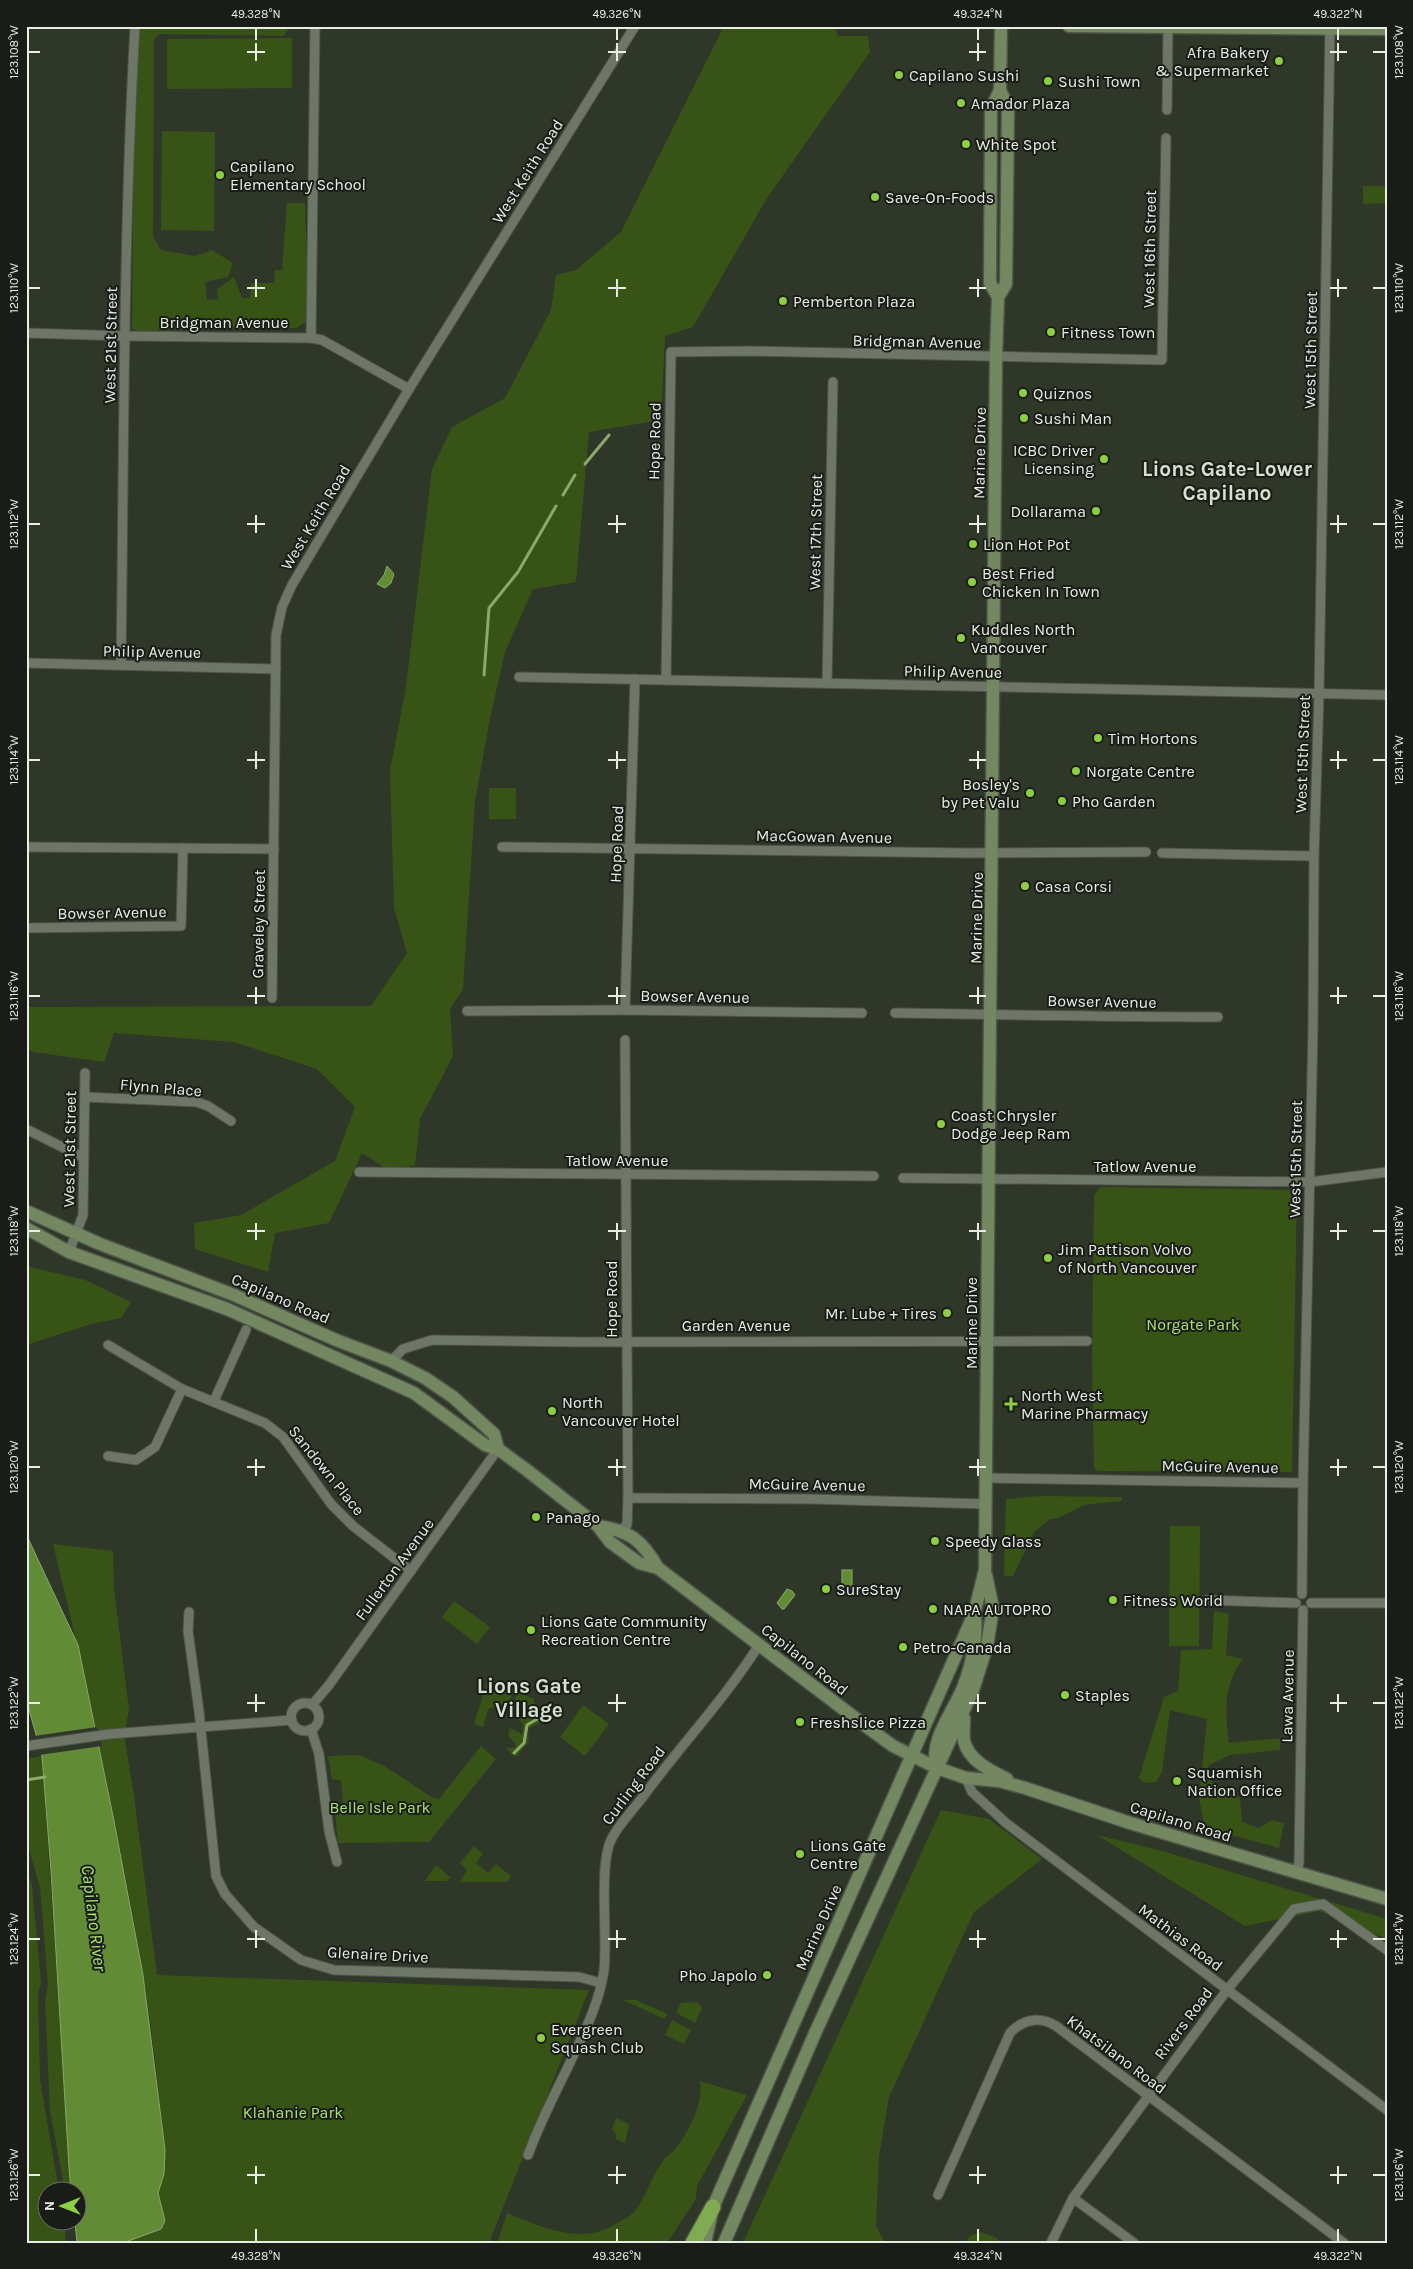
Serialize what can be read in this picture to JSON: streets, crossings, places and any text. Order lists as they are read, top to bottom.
{
  "streets": {
    "main road": ["Marine Drive", "Capilano Road"],
    "street": [
      "West Keith Road",
      "West 16th Street",
      "Bridgman Avenue",
      "West 21st Street",
      "West 15th Street",
      "Hope Road",
      "West 17th Street",
      "Philip Avenue",
      "MacGowan Avenue",
      "Bowser Avenue",
      "Graveley Street",
      "Flynn Place",
      "Tatlow Avenue",
      "Garden Avenue",
      "McGuire Avenue",
      "Sandown Place",
      "Fullerton Avenue",
      "Lawa Avenue",
      "Curling Road",
      "Mathias Road",
      "Glenaire Drive",
      "Rivers Road",
      "Khatsilano Road"
    ]
  },
  "crossings": [
    ["West Keith Road", "Bridgman Avenue"],
    ["West Keith Road", "Philip Avenue"],
    ["West Keith Road", "Graveley Street"],
    ["West 16th Street", "Bridgman Avenue"],
    ["Bridgman Avenue", "West 21st Street"],
    ["Bridgman Avenue", "Hope Road"],
    ["Bridgman Avenue", "Marine Drive"],
    ["West 21st Street", "Philip Avenue"],
    ["West 21st Street", "Flynn Place"],
    ["West 21st Street", "Capilano Road"],
    ["West 15th Street", "Philip Avenue"],
    ["West 15th Street", "Tatlow Avenue"],
    ["West 15th Street", "McGuire Avenue"],
    ["Hope Road", "Philip Avenue"],
    ["Hope Road", "MacGowan Avenue"],
    ["Hope Road", "Bowser Avenue"],
    ["Hope Road", "Tatlow Avenue"],
    ["Hope Road", "Capilano Road"],
    ["Hope Road", "Garden Avenue"],
    ["Hope Road", "McGuire Avenue"],
    ["Marine Drive", "Philip Avenue"],
    ["Marine Drive", "MacGowan Avenue"],
    ["Marine Drive", "Bowser Avenue"],
    ["Marine Drive", "Tatlow Avenue"],
    ["Marine Drive", "Capilano Road"],
    ["Marine Drive", "Garden Avenue"],
    ["Marine Drive", "McGuire Avenue"],
    ["West 17th Street", "Philip Avenue"],
    ["Capilano Road", "Garden Avenue"],
    ["Capilano Road", "Fullerton Avenue"],
    ["Capilano Road", "Lawa Avenue"],
    ["Capilano Road", "Curling Road"],
    ["Capilano Road", "Mathias Road"],
    ["Sandown Place", "Fullerton Avenue"],
    ["Curling Road", "Glenaire Drive"],
    ["Mathias Road", "Rivers Road"],
    ["Rivers Road", "Khatsilano Road"]
  ],
  "districts": ["Lions Gate-Lower Capilano", "Lions Gate Village"],
  "water": ["Capilano River"],
  "parks": ["Norgate Park", "Belle Isle Park", "Klahanie Park"],
  "places": {
    "other": [
      "Afra Bakery & Supermarket",
      "Capilano Sushi",
      "Sushi Town",
      "Amador Plaza",
      "White Spot",
      "Capilano Elementary School",
      "Save-On-Foods",
      "Pemberton Plaza",
      "Fitness Town",
      "Quiznos",
      "Sushi Man",
      "ICBC Driver Licensing",
      "Dollarama",
      "Lion Hot Pot",
      "Best Fried Chicken In Town",
      "Kuddles North Vancouver",
      "Tim Hortons",
      "Norgate Centre",
      "Bosley's by Pet Valu",
      "Pho Garden",
      "Casa Corsi",
      "Coast Chrysler Dodge Jeep Ram",
      "Jim Pattison Volvo of North Vancouver",
      "Mr. Lube + Tires",
      "North Vancouver Hotel",
      "Panago",
      "Speedy Glass",
      "SureStay",
      "Fitness World",
      "NAPA AUTOPRO",
      "Lions Gate Community Recreation Centre",
      "Petro-Canada",
      "Staples",
      "Freshslice Pizza",
      "Squamish Nation Office",
      "Lions Gate Centre",
      "Pho Japolo",
      "Evergreen Squash Club"
    ],
    "health": ["North West Marine Pharmacy"]
  },
  "north": "left",
  "coordinates": [
    "49.328°N",
    "49.326°N",
    "49.324°N",
    "49.322°N",
    "123.108°W",
    "123.110°W",
    "123.112°W",
    "123.114°W",
    "123.116°W",
    "123.118°W",
    "123.120°W",
    "123.122°W",
    "123.124°W",
    "123.126°W"
  ]
}
